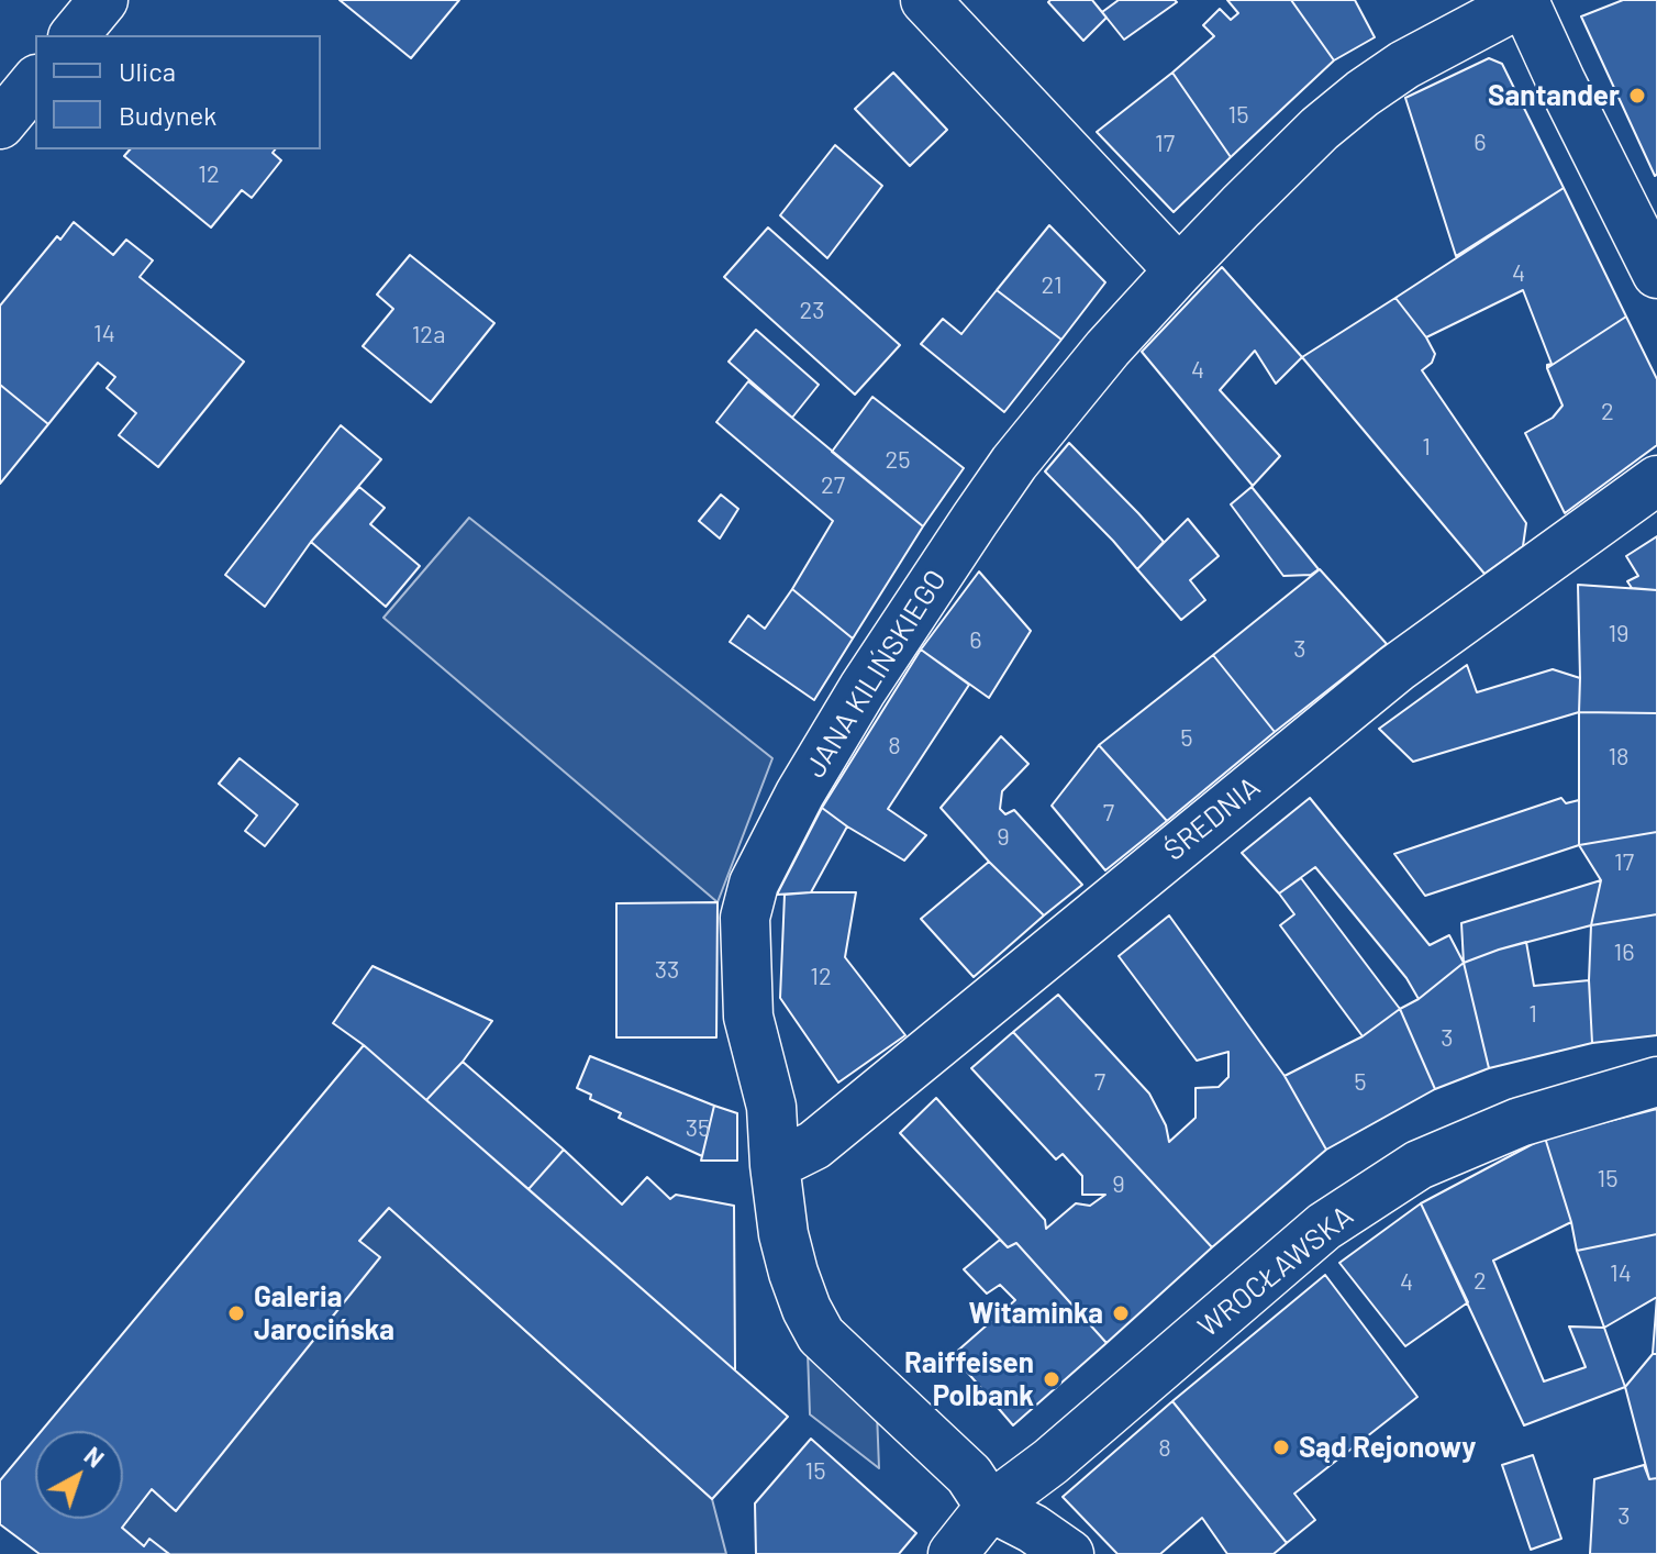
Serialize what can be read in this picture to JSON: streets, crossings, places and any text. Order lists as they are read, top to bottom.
{
  "streets": {
    "street": ["JANA KILIŃSKIEGO", "ŚREDNIA", "WROCŁAWSKA"]
  },
  "crossings": [
    ["JANA KILIŃSKIEGO", "ŚREDNIA"],
    ["JANA KILIŃSKIEGO", "WROCŁAWSKA"]
  ],
  "places": [
    "Santander",
    "Galeria Jarocińska",
    "Witaminka",
    "Raiffeisen Polbank",
    "Sąd Rejonowy"
  ],
  "house_numbers": [
    "15",
    "6",
    "17",
    "12",
    "4",
    "21",
    "23",
    "14",
    "12a",
    "4",
    "2",
    "1",
    "25",
    "27",
    "19",
    "6",
    "3",
    "5",
    "8",
    "18",
    "7",
    "9",
    "17",
    "16",
    "33",
    "12",
    "1",
    "3",
    "7",
    "5",
    "35",
    "15",
    "9",
    "14",
    "2",
    "4",
    "8",
    "15",
    "3"
  ],
  "legend": ["Ulica", "Budynek"],
  "north": "top right"
}
